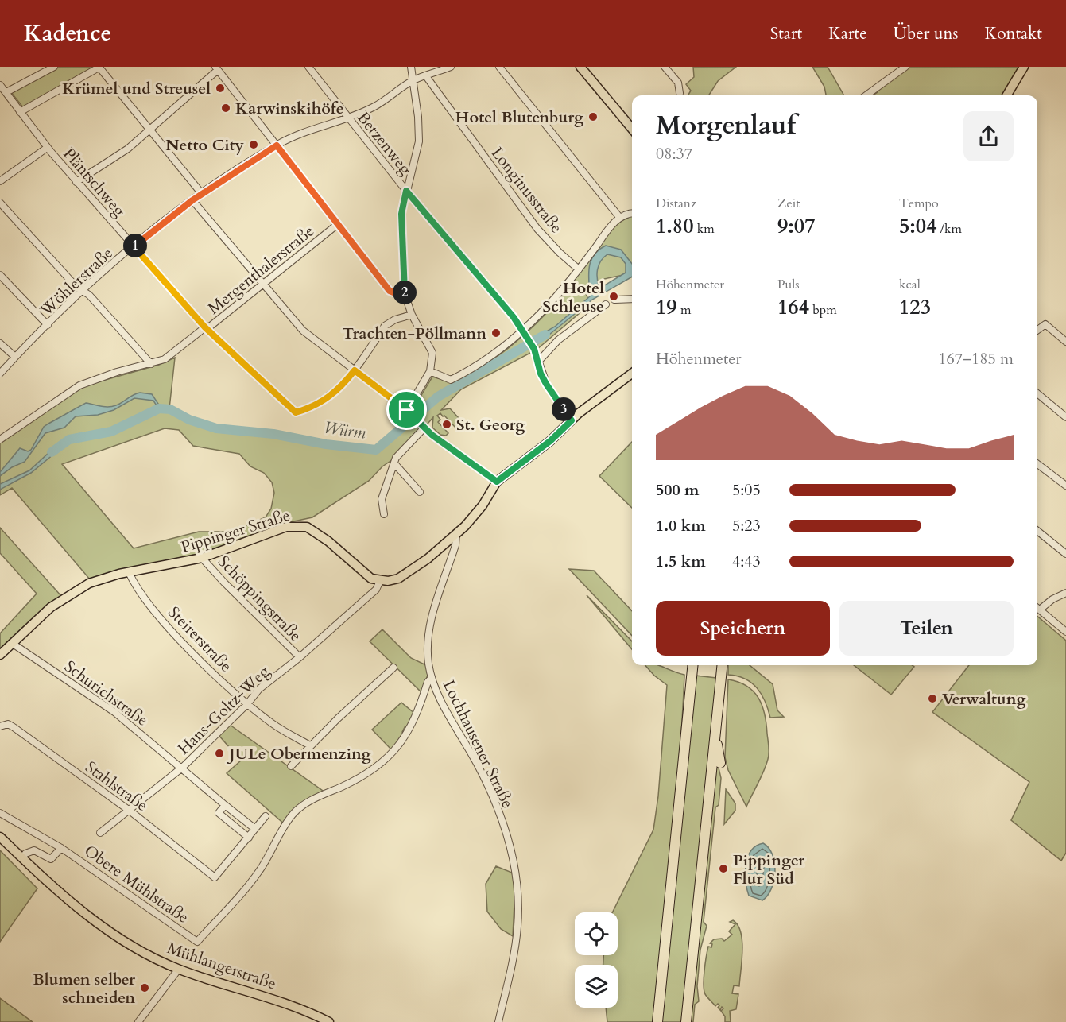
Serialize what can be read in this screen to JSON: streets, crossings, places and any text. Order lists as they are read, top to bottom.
{
  "streets": {
    "main road": ["Pippinger Straße", "Mühlangerstraße"],
    "street": [
      "Betzenweg",
      "Pläntschweg",
      "Longinusstraße",
      "Mergenthalerstraße",
      "Wöhlerstraße",
      "Schöppingstraße",
      "Steirerstraße",
      "Schurichstraße",
      "Hans-Goltz-Weg",
      "Lochhausener Straße",
      "Stahlstraße",
      "Obere Mühlstraße"
    ]
  },
  "crossings": [
    ["Betzenweg", "Wöhlerstraße"],
    ["Pläntschweg", "Mergenthalerstraße"],
    ["Pläntschweg", "Wöhlerstraße"],
    ["Longinusstraße", "Wöhlerstraße"],
    ["Pippinger Straße", "Schöppingstraße"],
    ["Pippinger Straße", "Steirerstraße"],
    ["Pippinger Straße", "Schurichstraße"],
    ["Pippinger Straße", "Hans-Goltz-Weg"],
    ["Schöppingstraße", "Hans-Goltz-Weg"],
    ["Steirerstraße", "Hans-Goltz-Weg"],
    ["Schurichstraße", "Hans-Goltz-Weg"],
    ["Hans-Goltz-Weg", "Stahlstraße"],
    ["Lochhausener Straße", "Obere Mühlstraße"],
    ["Obere Mühlstraße", "Mühlangerstraße"]
  ],
  "water": ["Würm"],
  "places": [
    "Krümel und Streusel",
    "Karwinskihöfe",
    "Hotel Blutenburg",
    "Netto City",
    "Hotel Schleuse",
    "Trachten-Pöllmann",
    "St. Georg",
    "Verwaltung",
    "JULe Obermenzing",
    "Pippinger Flur Süd",
    "Blumen selber schneiden"
  ],
  "page": {
    "header": "Kadence",
    "nav": [
      "Start",
      "Karte",
      "Über uns",
      "Kontakt"
    ],
    "heading": ["Morgenlauf", "08:37"],
    "stats": [
      ["Distanz", "1.80 km"],
      ["Zeit", "9:07"],
      ["Tempo", "5:04 /km"],
      ["Höhenmeter", "19 m"],
      ["Puls", "164 bpm"],
      ["kcal", "123"]
    ],
    "pins": ["1", "2", "3"],
    "chart": ["Höhenmeter", "167–185 m"],
    "list": [
      {
        "name": "500 m",
        "note": "5:05"
      },
      {
        "name": "1.0 km",
        "note": "5:23"
      },
      {
        "name": "1.5 km",
        "note": "4:43"
      }
    ],
    "buttons": ["Speichern", "Teilen"]
  }
}
